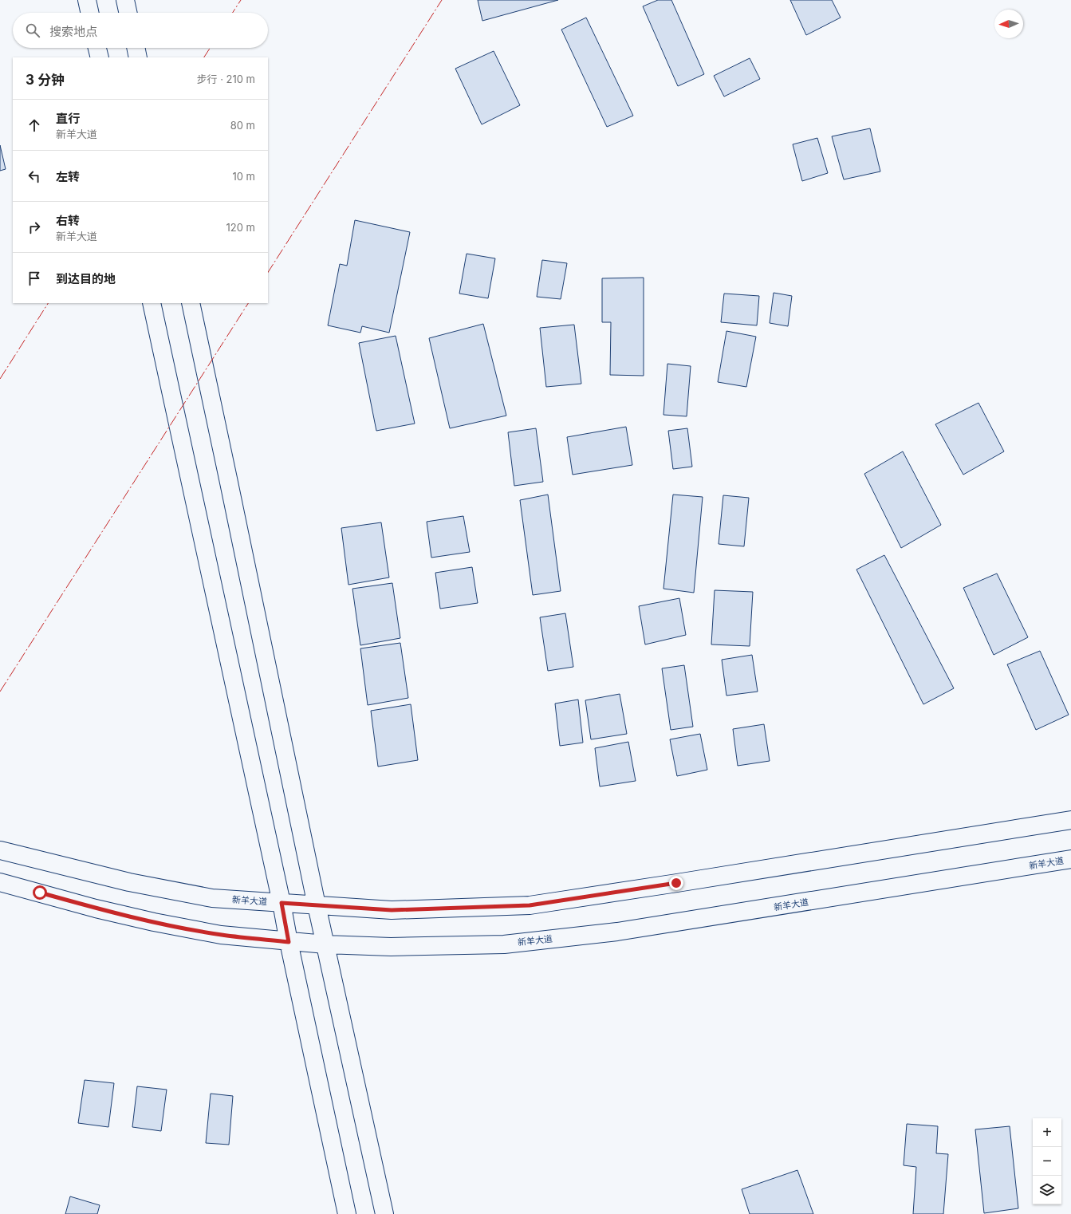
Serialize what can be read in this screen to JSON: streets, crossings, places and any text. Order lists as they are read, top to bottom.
{
  "streets": {
    "main road": ["新羊大道"]
  },
  "north": "left",
  "page": {
    "search": "搜索地点",
    "heading": ["3 分钟", "步行 · 210 m"],
    "list": [
      ["直行", "新羊大道", "80 m"],
      ["左转", "10 m"],
      ["右转", "新羊大道", "120 m"],
      "到达目的地"
    ],
    "map_buttons": ["+", "−"]
  }
}
